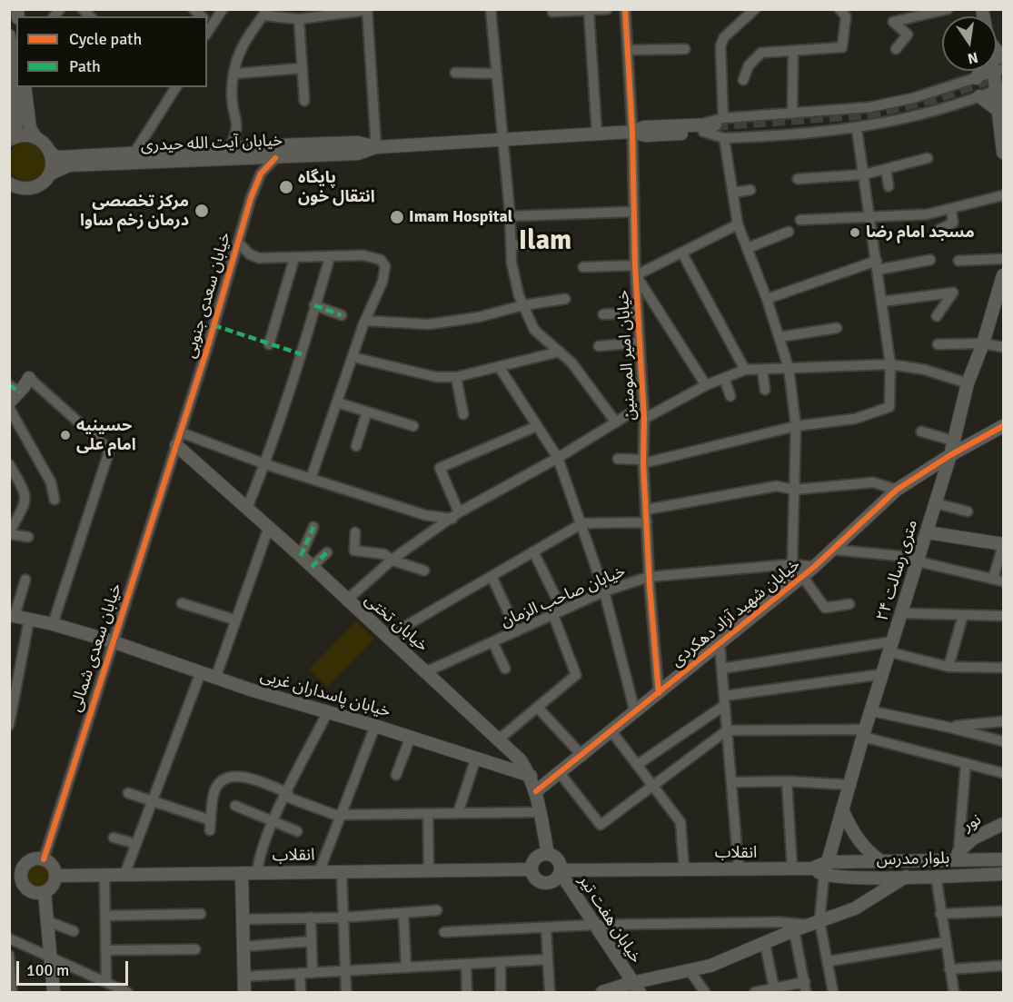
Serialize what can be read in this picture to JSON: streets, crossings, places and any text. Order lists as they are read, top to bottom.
{
  "streets": {
    "main road": [
      "خیابان آیت الله حیدری",
      "۲۴ متری رسالت",
      "خیابان شهید آزاد دهکردی",
      "خیابان تختی",
      "خیابان پاسداران غربی",
      "نور",
      "انقلاب",
      "بلوار مدرس",
      "خیابان هفت تیر"
    ],
    "street": [
      "خیابان سعدی جنوبی",
      "خیابان امیر المومنین",
      "خیابان صاحب الزمان",
      "خیابان سعدی شمالی"
    ]
  },
  "crossings": [
    ["خیابان آیت الله حیدری", "خیابان سعدی جنوبی"],
    ["خیابان آیت الله حیدری", "خیابان امیر المومنین"],
    ["خیابان سعدی جنوبی", "خیابان تختی"],
    ["خیابان سعدی جنوبی", "خیابان سعدی شمالی"],
    ["خیابان امیر المومنین", "خیابان صاحب الزمان"],
    ["خیابان امیر المومنین", "خیابان شهید آزاد دهکردی"],
    ["۲۴ متری رسالت", "خیابان شهید آزاد دهکردی"],
    ["۲۴ متری رسالت", "انقلاب"],
    ["۲۴ متری رسالت", "بلوار مدرس"],
    ["خیابان صاحب الزمان", "خیابان شهید آزاد دهکردی"],
    ["خیابان صاحب الزمان", "خیابان تختی"],
    ["خیابان شهید آزاد دهکردی", "خیابان تختی"],
    ["خیابان تختی", "خیابان سعدی شمالی"],
    ["خیابان تختی", "خیابان پاسداران غربی"],
    ["خیابان تختی", "انقلاب"],
    ["خیابان تختی", "خیابان هفت تیر"],
    ["خیابان سعدی شمالی", "خیابان پاسداران غربی"],
    ["خیابان سعدی شمالی", "انقلاب"],
    ["نور", "بلوار مدرس"],
    ["انقلاب", "بلوار مدرس"],
    ["انقلاب", "خیابان هفت تیر"]
  ],
  "districts": ["Ilam"],
  "places": [
    "پایگاه انتقال خون",
    "مرکز تخصصی درمان زخم ساوا",
    "Imam Hospital",
    "مسجد امام رضا",
    "حسینیه امام علی"
  ],
  "legend": ["Cycle path", "Path"],
  "scale_bar": "100 m",
  "north": "bottom"
}
